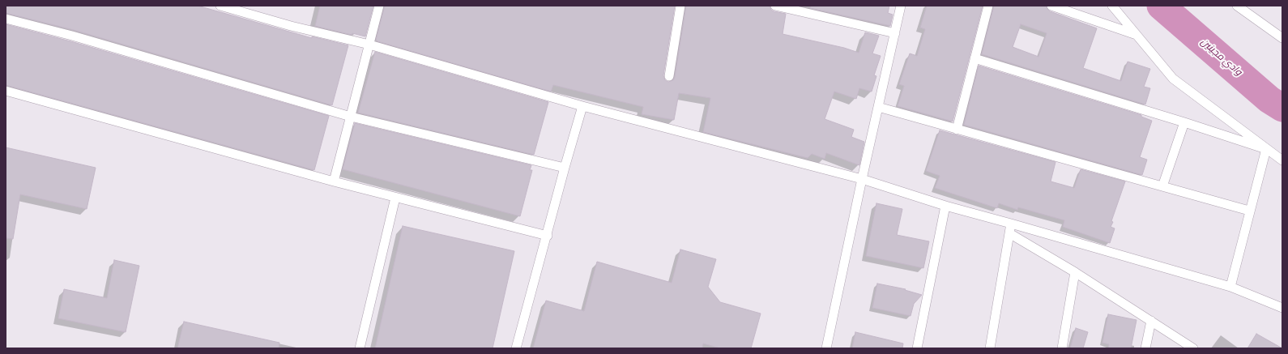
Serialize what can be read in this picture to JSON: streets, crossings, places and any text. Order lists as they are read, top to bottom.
{
  "water": ["وادي مجينين"]
}
